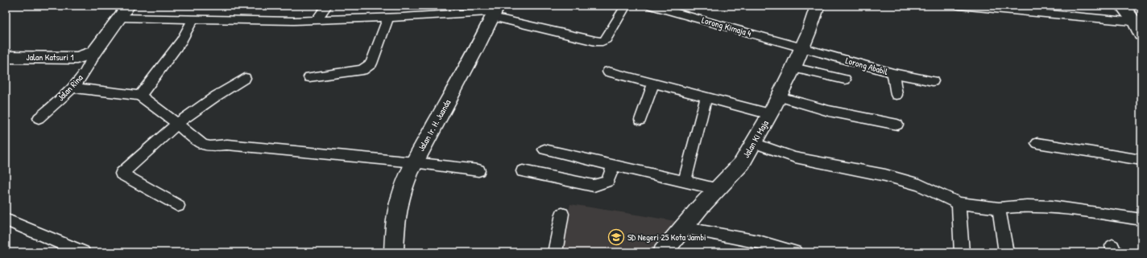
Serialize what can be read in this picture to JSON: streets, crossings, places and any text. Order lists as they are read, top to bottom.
{
  "streets": {
    "street": [
      "Lorong Kimaja 4",
      "Jalan Katsuri 1",
      "Lorong Ababil",
      "Jalan Rina",
      "Jalan Ir. H. Juanda",
      "Jalan Ki Maja"
    ]
  },
  "crossings": [
    ["Lorong Kimaja 4", "Lorong Ababil"],
    ["Lorong Kimaja 4", "Jalan Ki Maja"],
    ["Jalan Katsuri 1", "Jalan Rina"],
    ["Lorong Ababil", "Jalan Ki Maja"]
  ],
  "places": {
    "school or university": ["SD Negeri 25 Kota Jambi"]
  }
}
